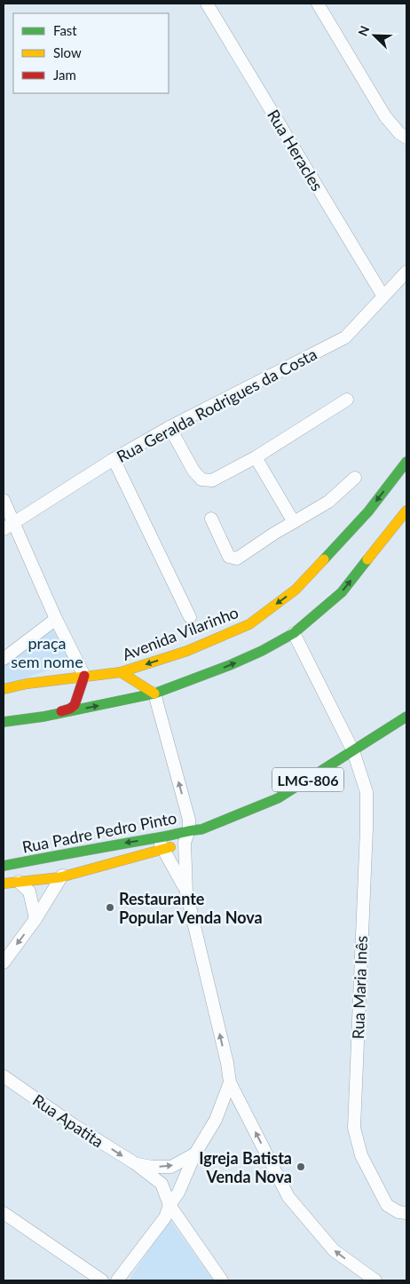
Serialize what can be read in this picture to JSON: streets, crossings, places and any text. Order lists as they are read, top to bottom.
{
  "streets": {
    "main road": ["Avenida Vilarinho", "LMG-806", "Rua Padre Pedro Pinto"],
    "street": [
      "Rua Heracles",
      "Rua Geralda Rodrigues da Costa",
      "Rua Maria Inês",
      "Rua Apatita"
    ]
  },
  "crossings": [
    ["Rua Heracles", "Rua Geralda Rodrigues da Costa"],
    ["Rua Padre Pedro Pinto", "Rua Maria Inês"]
  ],
  "one_way": ["Rua Apatita"],
  "parks": ["praça sem nome"],
  "places": ["Restaurante Popular Venda Nova", "Igreja Batista Venda Nova"],
  "legend": ["Fast", "Slow", "Jam"],
  "north": "top left"
}
